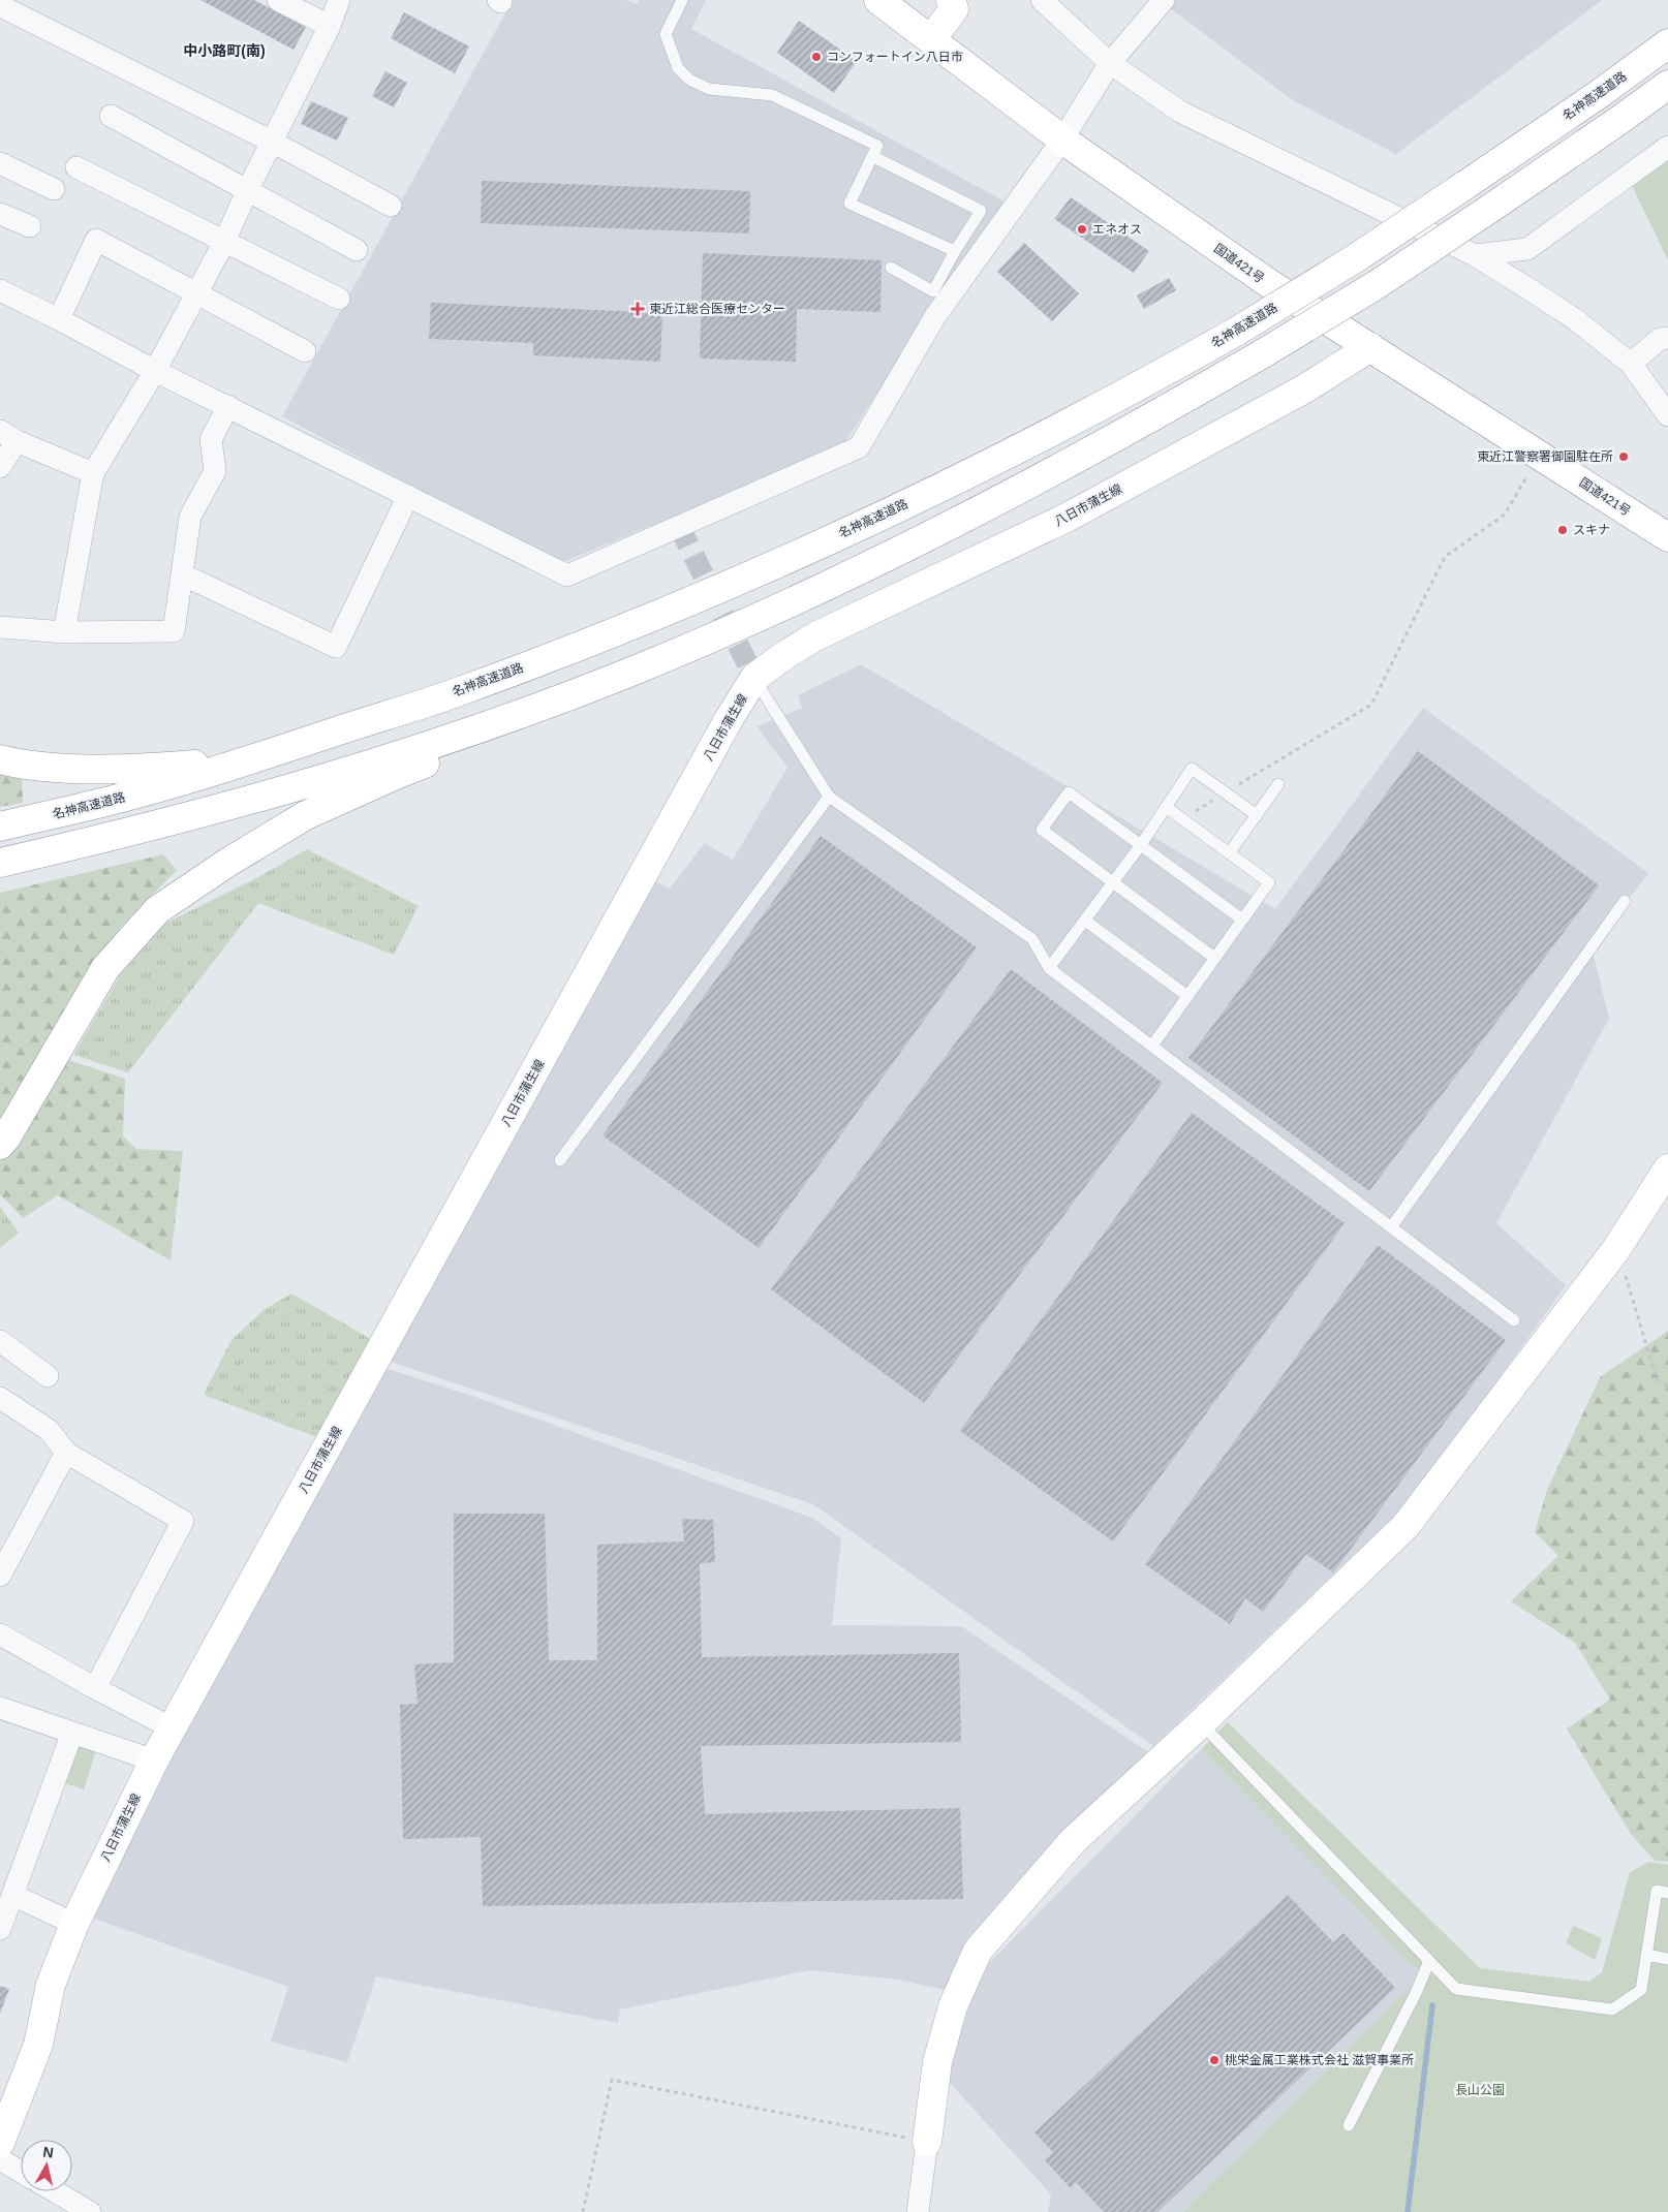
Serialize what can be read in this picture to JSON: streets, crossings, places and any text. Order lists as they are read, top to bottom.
{
  "streets": {
    "main road": ["名神高速道路", "国道421号", "八日市蒲生線"]
  },
  "crossings": [
    ["国道421号", "八日市蒲生線"]
  ],
  "districts": ["中小路町(南)"],
  "parks": ["長山公園"],
  "places": {
    "other": [
      "コンフォートイン八日市",
      "エネオス",
      "東近江警察署御園駐在所",
      "スキナ",
      "桃栄金属工業株式会社 滋賀事業所"
    ],
    "health": ["東近江総合医療センター"]
  },
  "north": "top"
}
